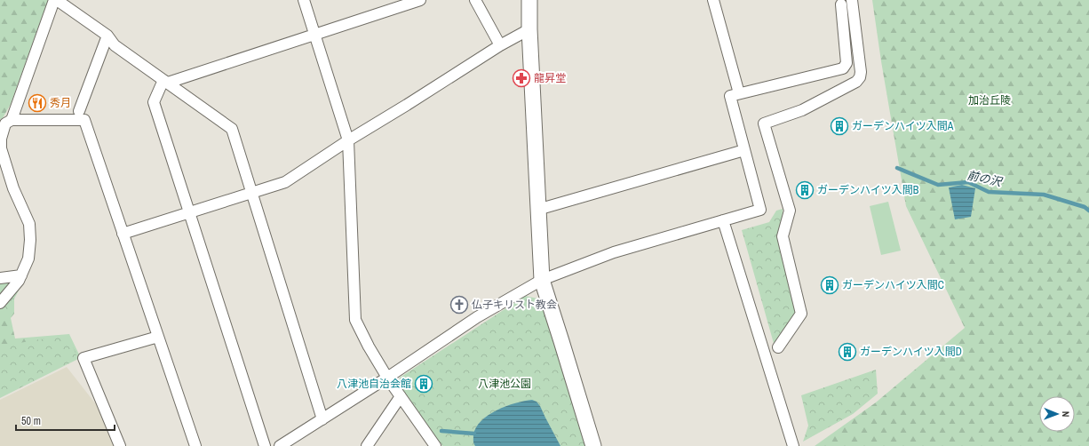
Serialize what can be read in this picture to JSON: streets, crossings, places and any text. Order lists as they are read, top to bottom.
{
  "water": ["前の沢"],
  "parks": ["加治丘陵", "八津池公園"],
  "places": {
    "pharmacy": ["龍昇堂"],
    "restaurant": ["秀月"],
    "building": [
      "ガーデンハイツ入間A",
      "ガーデンハイツ入間B",
      "ガーデンハイツ入間C",
      "ガーデンハイツ入間D",
      "八津池自治会館"
    ],
    "church": ["仏子キリスト教会"]
  },
  "scale_bar": "50 m",
  "north": "right"
}
